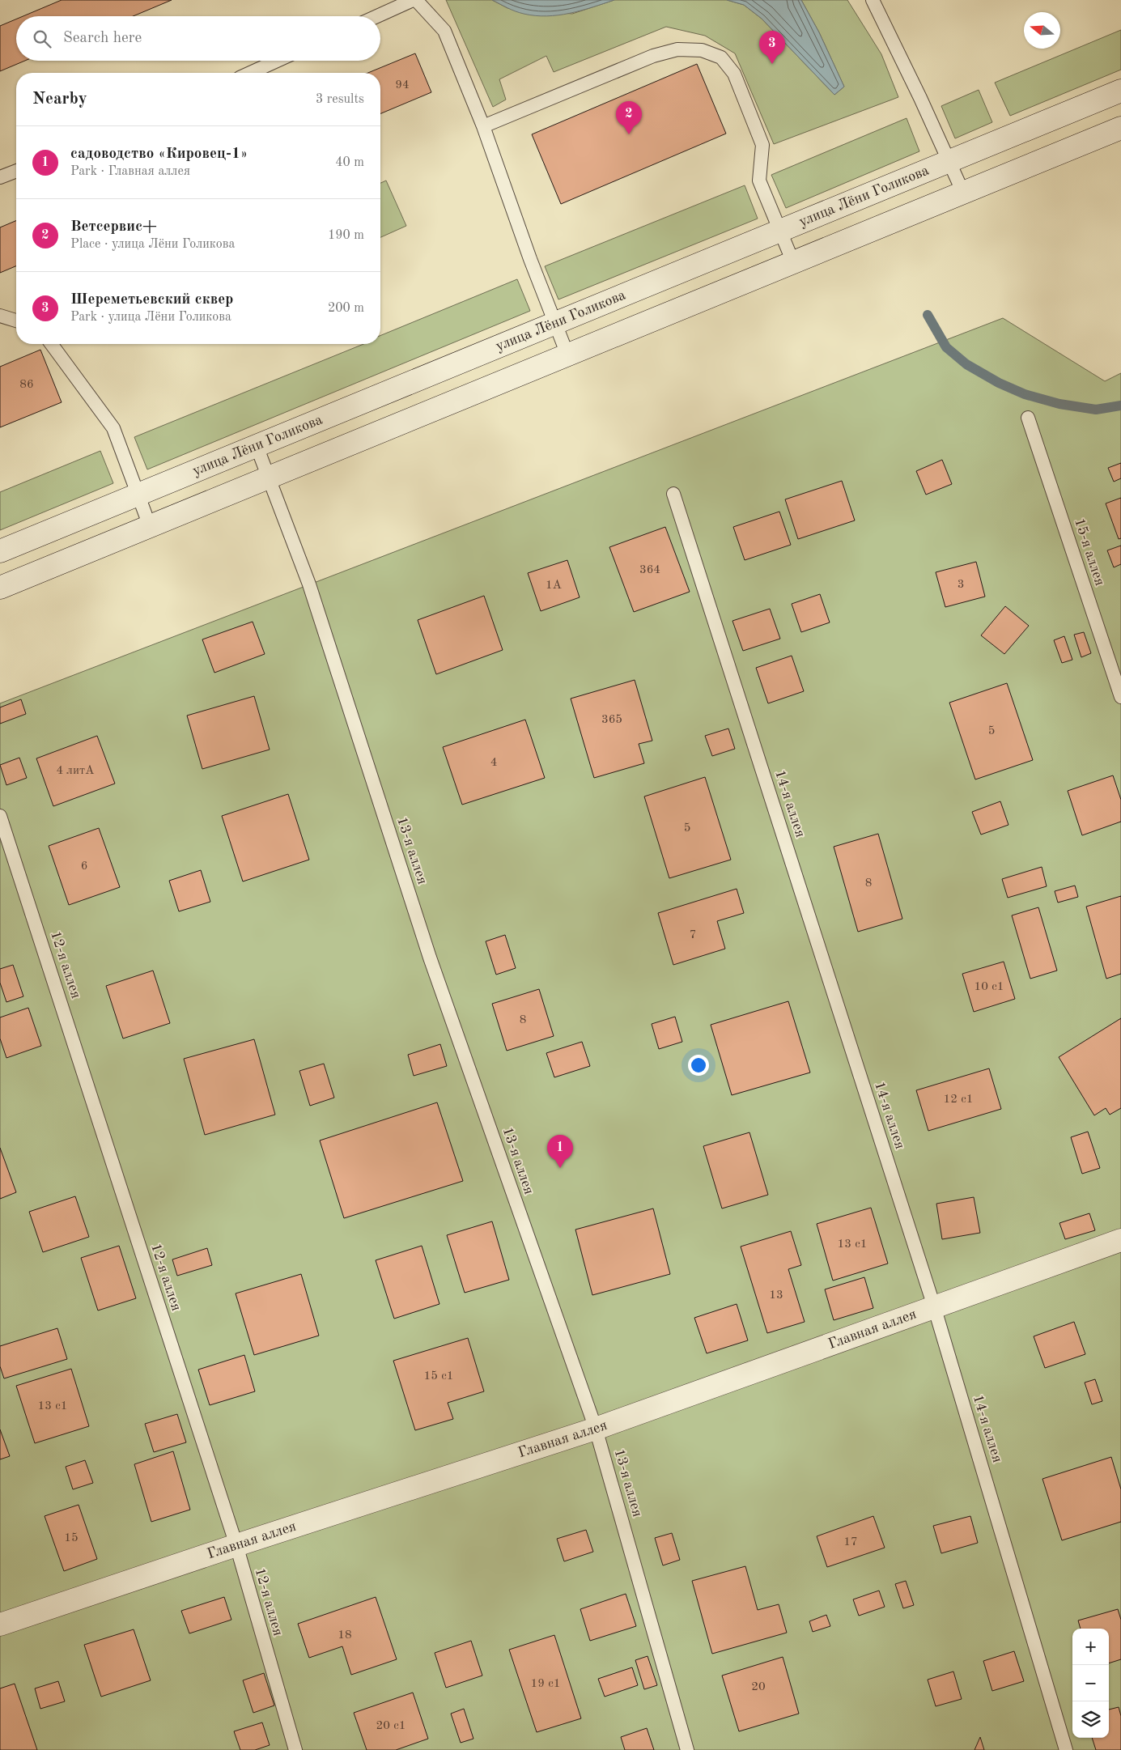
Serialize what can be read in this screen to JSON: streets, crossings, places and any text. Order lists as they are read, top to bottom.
{
  "streets": {
    "street": ["улица Лёни Голикова", "Главная аллея"],
    "lane": [
      "15-я аллея",
      "14-я аллея",
      "13-я аллея",
      "12-я аллея"
    ]
  },
  "crossings": [
    ["улица Лёни Голикова", "13-я аллея"],
    ["14-я аллея", "Главная аллея"],
    ["13-я аллея", "Главная аллея"],
    ["12-я аллея", "Главная аллея"]
  ],
  "house_numbers": [
    "94",
    "86",
    "364",
    "3",
    "1А",
    "365",
    "5",
    "4",
    "4 литА",
    "5",
    "6",
    "8",
    "7",
    "10 с1",
    "8",
    "12 с1",
    "13 с1",
    "13",
    "15 с1",
    "13 с1",
    "15",
    "17",
    "18",
    "19 с1",
    "20",
    "20 с1"
  ],
  "north": "left",
  "page": {
    "search": "Search here",
    "pins": ["3", "2", "1"],
    "heading": ["Nearby", "3 results"],
    "list": [
      {
        "mark": "1",
        "name": "садоводство «Кировец-1»",
        "note": "Park · Главная аллея",
        "value": "40 m"
      },
      {
        "mark": "2",
        "name": "Ветсервис+",
        "note": "Place · улица Лёни Голикова",
        "value": "190 m"
      },
      {
        "mark": "3",
        "name": "Шереметьевский сквер",
        "note": "Park · улица Лёни Голикова",
        "value": "200 m"
      }
    ],
    "map_buttons": ["+", "−"]
  }
}
